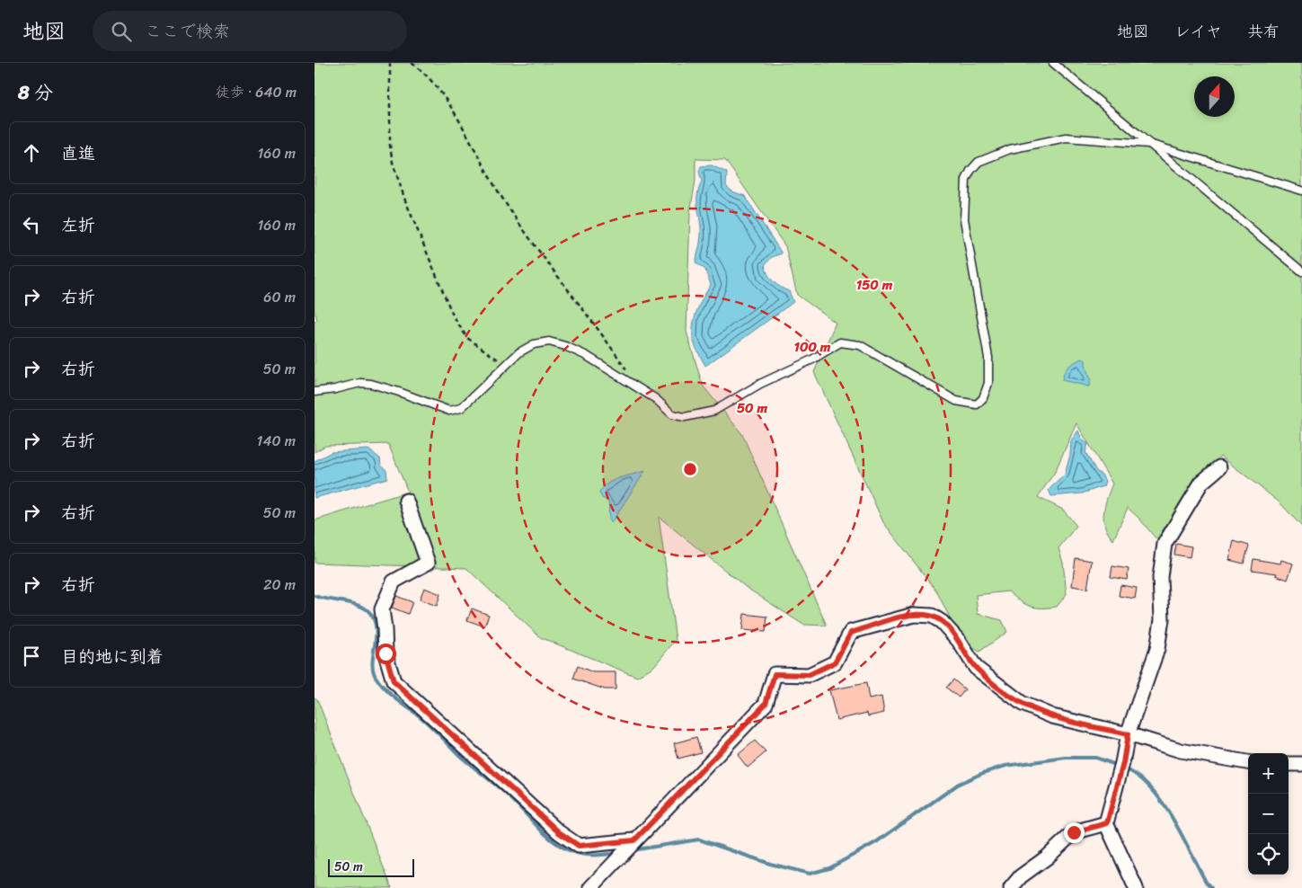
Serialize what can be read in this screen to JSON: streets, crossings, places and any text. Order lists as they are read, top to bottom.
{
  "scale_bar": "50 m",
  "north": "top",
  "page": {
    "header": "地図",
    "search": "ここで検索",
    "nav": ["地図", "レイヤ", "共有"],
    "heading": ["8 分", "徒歩 · 640 m"],
    "list": [
      ["直進", "160 m"],
      ["左折", "160 m"],
      ["右折", "60 m"],
      ["右折", "50 m"],
      ["右折", "140 m"],
      ["右折", "50 m"],
      ["右折", "20 m"],
      "目的地に到着"
    ],
    "map_buttons": ["+", "−"],
    "scale": "50 m"
  },
  "rings": ["150 m", "100 m", "50 m"]
}
